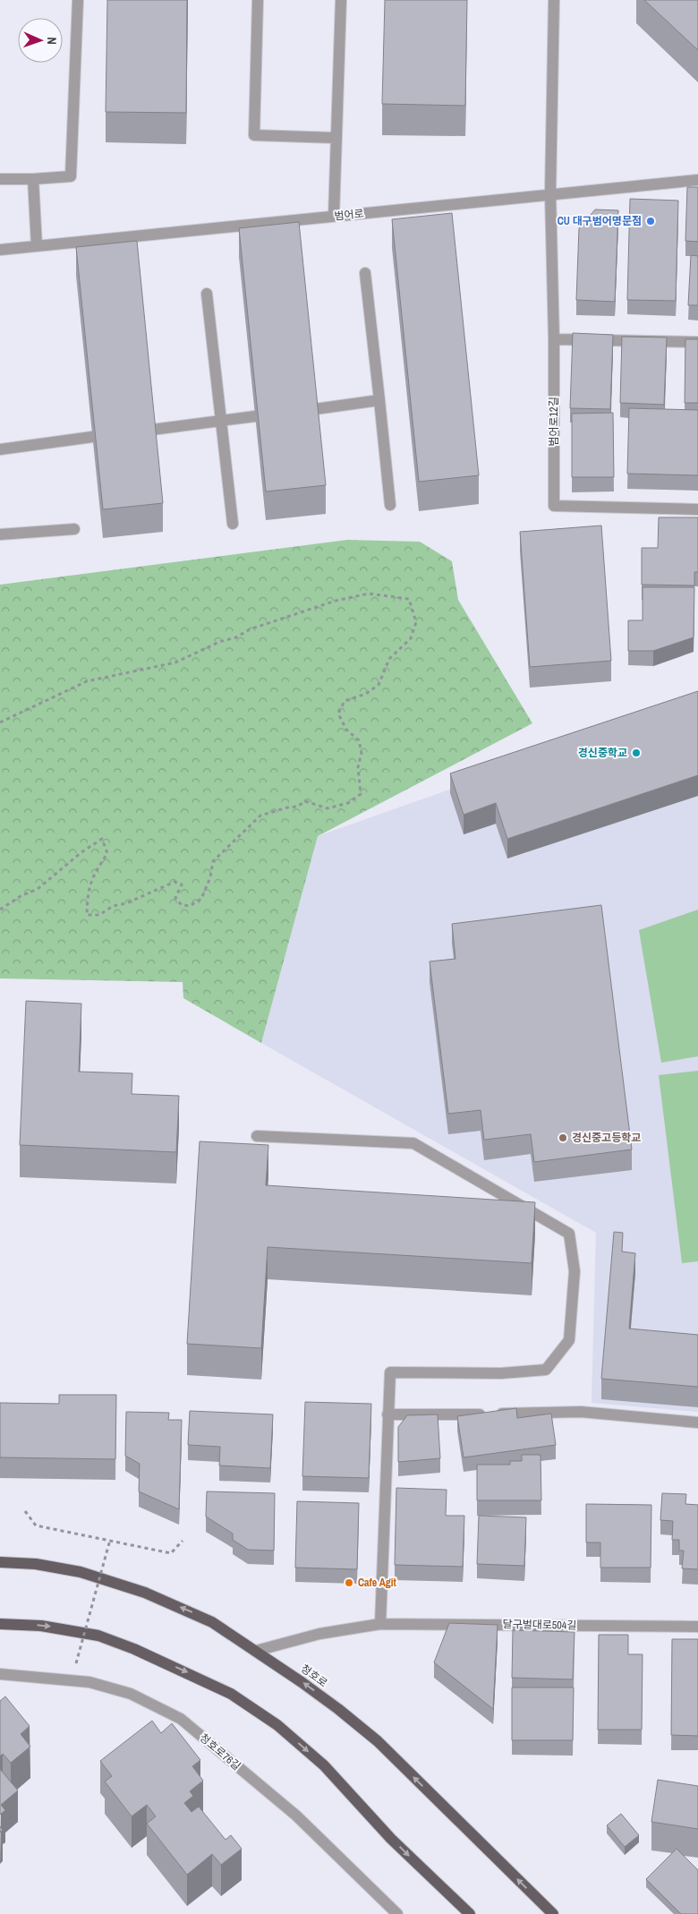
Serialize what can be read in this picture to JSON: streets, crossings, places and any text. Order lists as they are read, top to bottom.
{
  "streets": {
    "main road": ["청호로"],
    "street": [
      "범어로",
      "범어로12길",
      "달구벌대로504길",
      "청호로76길"
    ]
  },
  "crossings": [
    ["범어로", "범어로12길"],
    ["달구벌대로504길", "청호로"]
  ],
  "places": [
    "CU 대구범어명문점",
    "경신중학교",
    "경신중고등학교",
    "Cafe Agit"
  ],
  "north": "right"
}
